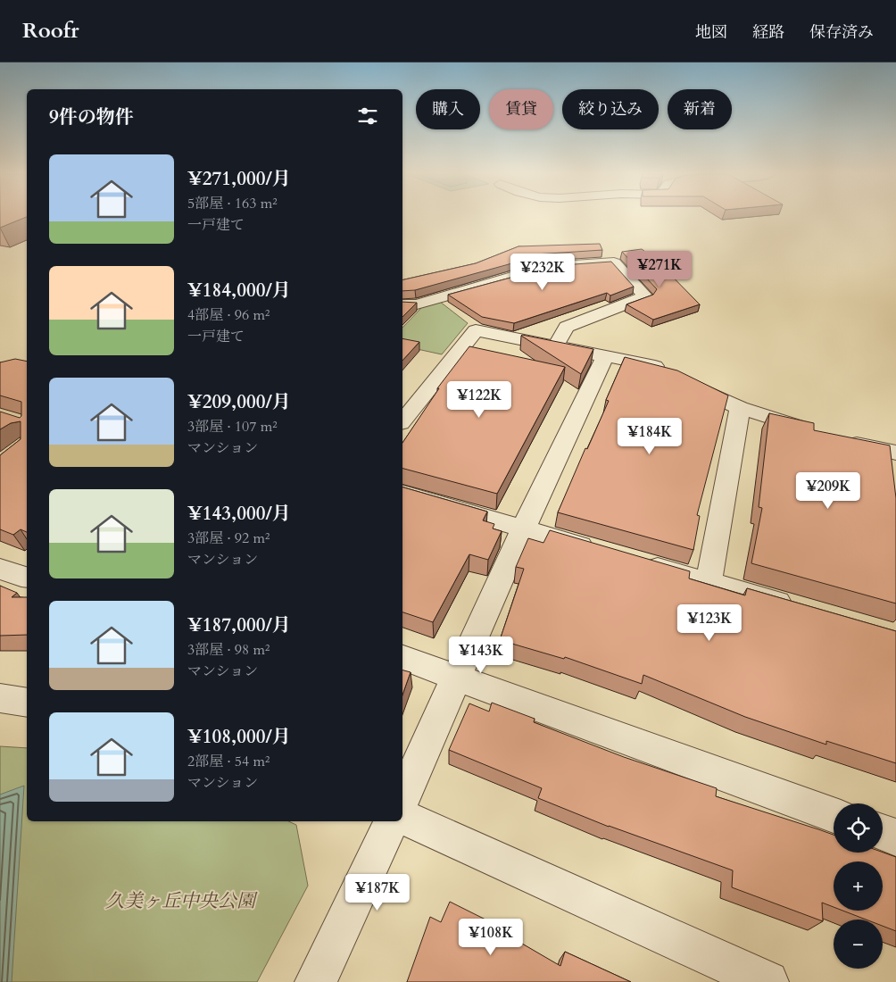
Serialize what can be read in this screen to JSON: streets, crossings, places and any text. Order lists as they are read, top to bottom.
{
  "parks": ["久美ヶ丘中央公園"],
  "page": {
    "header": "Roofr",
    "nav": ["地図", "経路", "保存済み"],
    "chip": [
      "購入",
      "賃貸",
      "絞り込み",
      "新着"
    ],
    "heading": "9件の物件",
    "list": [
      {
        "name": "¥271,000/月",
        "note": "5部屋 · 163 m² · 一戸建て"
      },
      {
        "name": "¥184,000/月",
        "note": "4部屋 · 96 m² · 一戸建て"
      },
      {
        "name": "¥209,000/月",
        "note": "3部屋 · 107 m² · マンション"
      },
      {
        "name": "¥143,000/月",
        "note": "3部屋 · 92 m² · マンション"
      },
      {
        "name": "¥187,000/月",
        "note": "3部屋 · 98 m² · マンション"
      },
      {
        "name": "¥108,000/月",
        "note": "2部屋 · 54 m² · マンション"
      }
    ],
    "price": [
      "¥271K",
      "¥232K",
      "¥122K",
      "¥184K",
      "¥209K",
      "¥123K",
      "¥143K",
      "¥187K",
      "¥108K"
    ],
    "map_buttons": ["+", "−"]
  }
}
